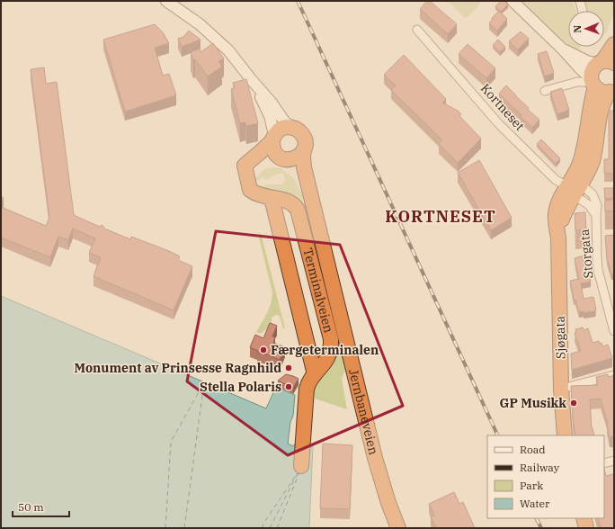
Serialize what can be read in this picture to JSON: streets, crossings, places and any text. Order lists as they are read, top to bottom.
{
  "streets": {
    "highway": ["Terminalveien", "Sjøgata", "Jernbaneveien"],
    "street": ["Kortneset", "Storgata"]
  },
  "crossings": [
    ["Kortneset", "Storgata"],
    ["Kortneset", "Sjøgata"],
    ["Storgata", "Sjøgata"]
  ],
  "districts": ["KORTNESET"],
  "places": [
    "Færgeterminalen",
    "Monument av Prinsesse Ragnhild",
    "Stella Polaris",
    "GP Musikk"
  ],
  "legend": [
    "Road",
    "Railway",
    "Park",
    "Water"
  ],
  "scale_bar": "50 m",
  "north": "left"
}
